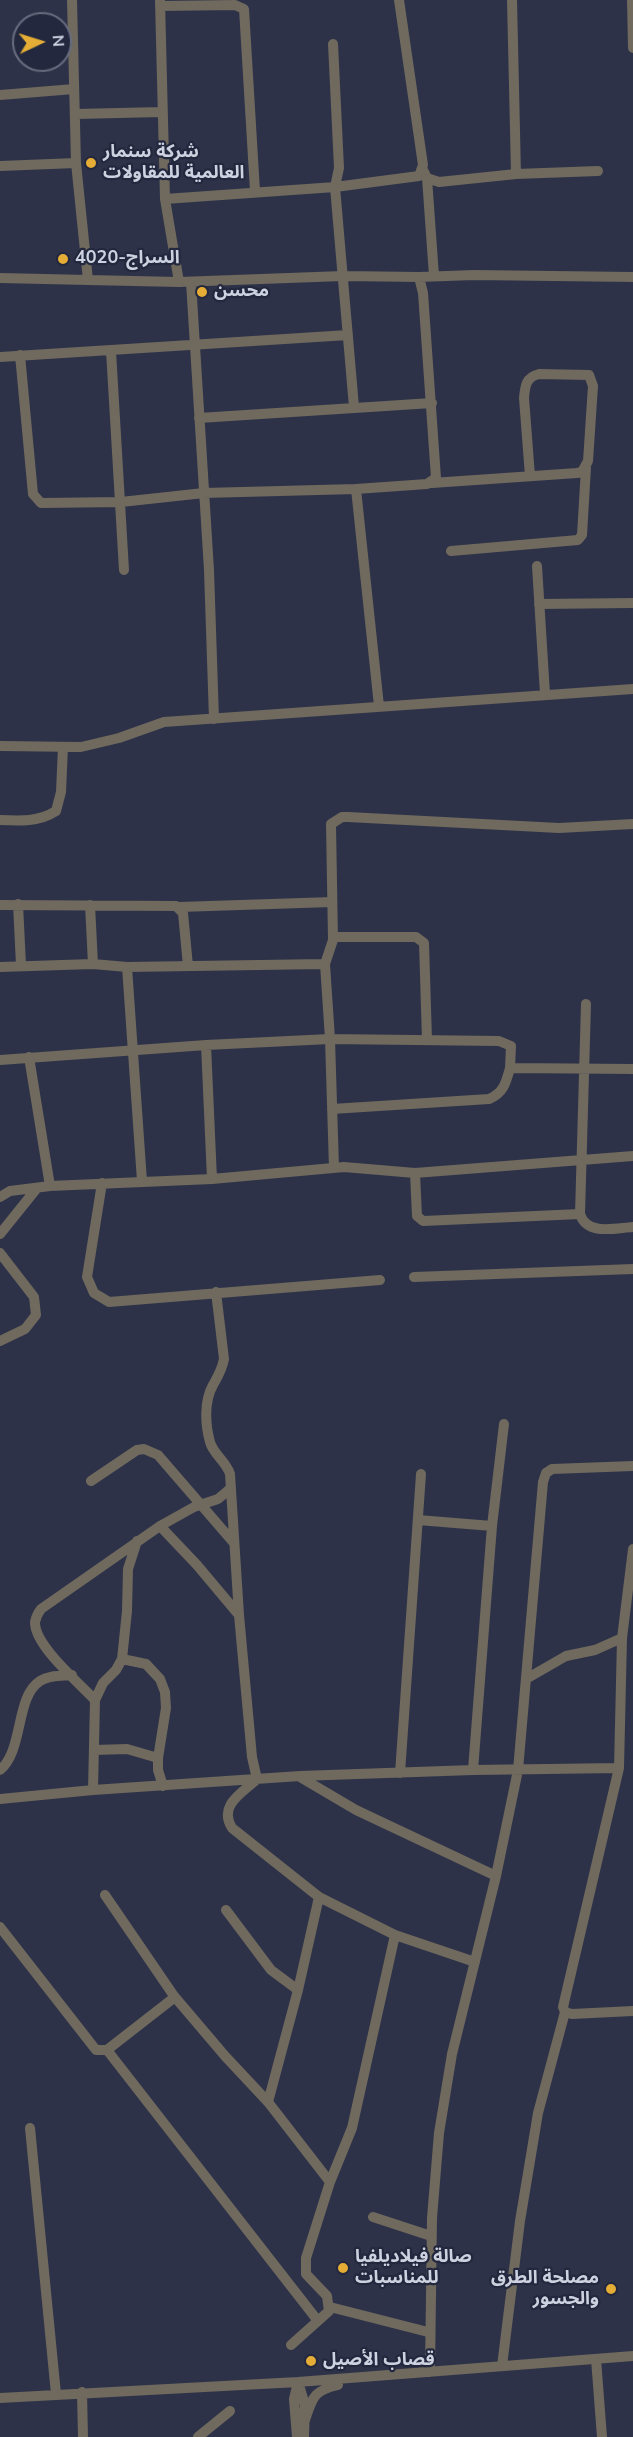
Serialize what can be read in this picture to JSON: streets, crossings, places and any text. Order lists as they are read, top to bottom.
{
  "places": [
    "شركة سنمار العالمية للمقاولات",
    "السراج-4020",
    "محسن",
    "صالة فيلاديلفيا للمناسبات",
    "مصلحة الطرق والجسور",
    "قصاب الأصيل"
  ],
  "north": "right"
}
